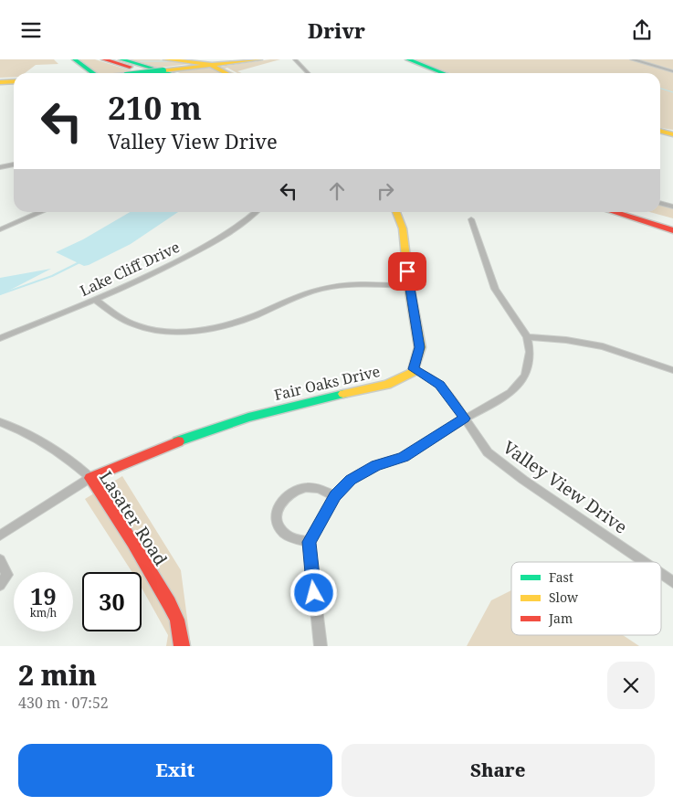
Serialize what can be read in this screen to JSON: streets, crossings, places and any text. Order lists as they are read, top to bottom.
{
  "streets": {
    "main road": ["Fair Oaks Drive", "Lasater Road"],
    "street": ["Lake Cliff Drive", "Valley View Drive"]
  },
  "crossings": [
    ["Fair Oaks Drive", "Valley View Drive"],
    ["Fair Oaks Drive", "Lasater Road"]
  ],
  "legend": ["Fast", "Slow", "Jam"],
  "page": {
    "header": "Drivr",
    "turn": ["210 m", "Valley View Drive"],
    "speed": "19 km/h",
    "limit": "30",
    "heading": ["2 min", "430 m · 07:52"],
    "buttons": ["Exit", "Share"]
  }
}
